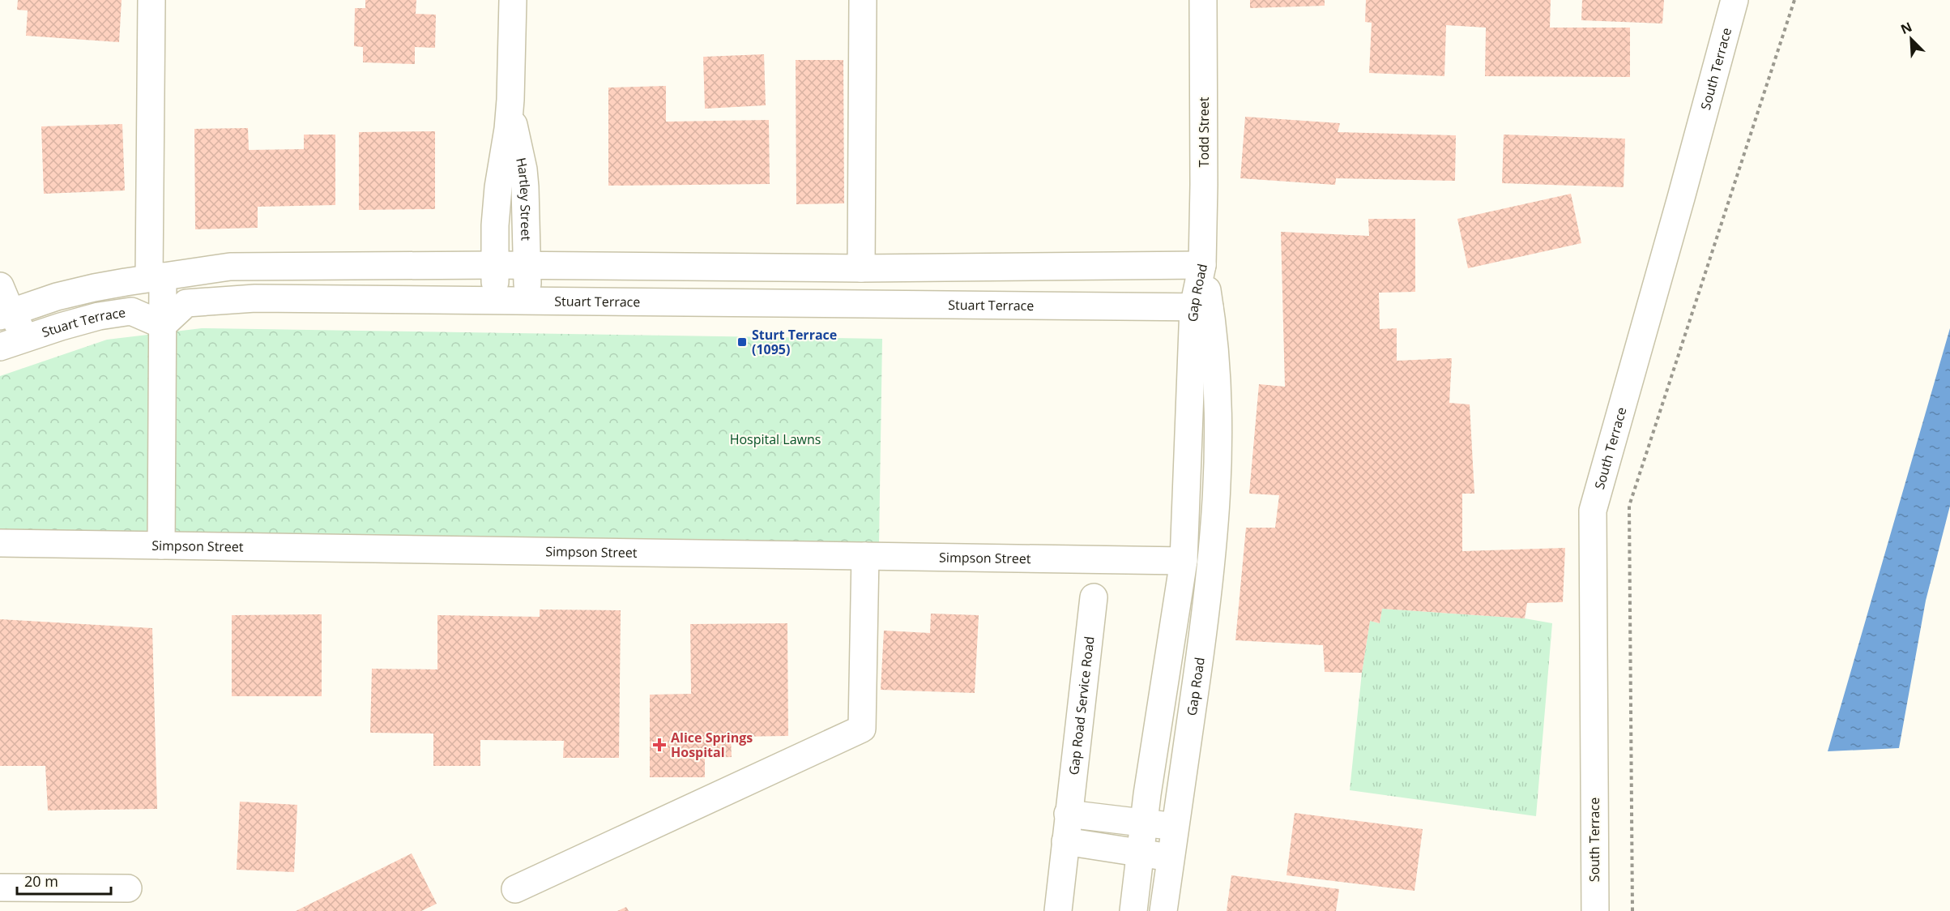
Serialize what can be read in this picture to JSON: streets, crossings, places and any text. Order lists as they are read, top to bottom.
{
  "streets": {
    "street": [
      "South Terrace",
      "Todd Street",
      "Hartley Street",
      "Gap Road",
      "Stuart Terrace",
      "Simpson Street",
      "Gap Road Service Road"
    ]
  },
  "crossings": [
    ["Todd Street", "Gap Road"],
    ["Hartley Street", "Stuart Terrace"],
    ["Gap Road", "Stuart Terrace"],
    ["Gap Road", "Simpson Street"]
  ],
  "parks": ["Hospital Lawns"],
  "places": {
    "transit": ["Sturt Terrace (1095)"],
    "health": ["Alice Springs Hospital"]
  },
  "scale_bar": "20 m",
  "north": "top left"
}
